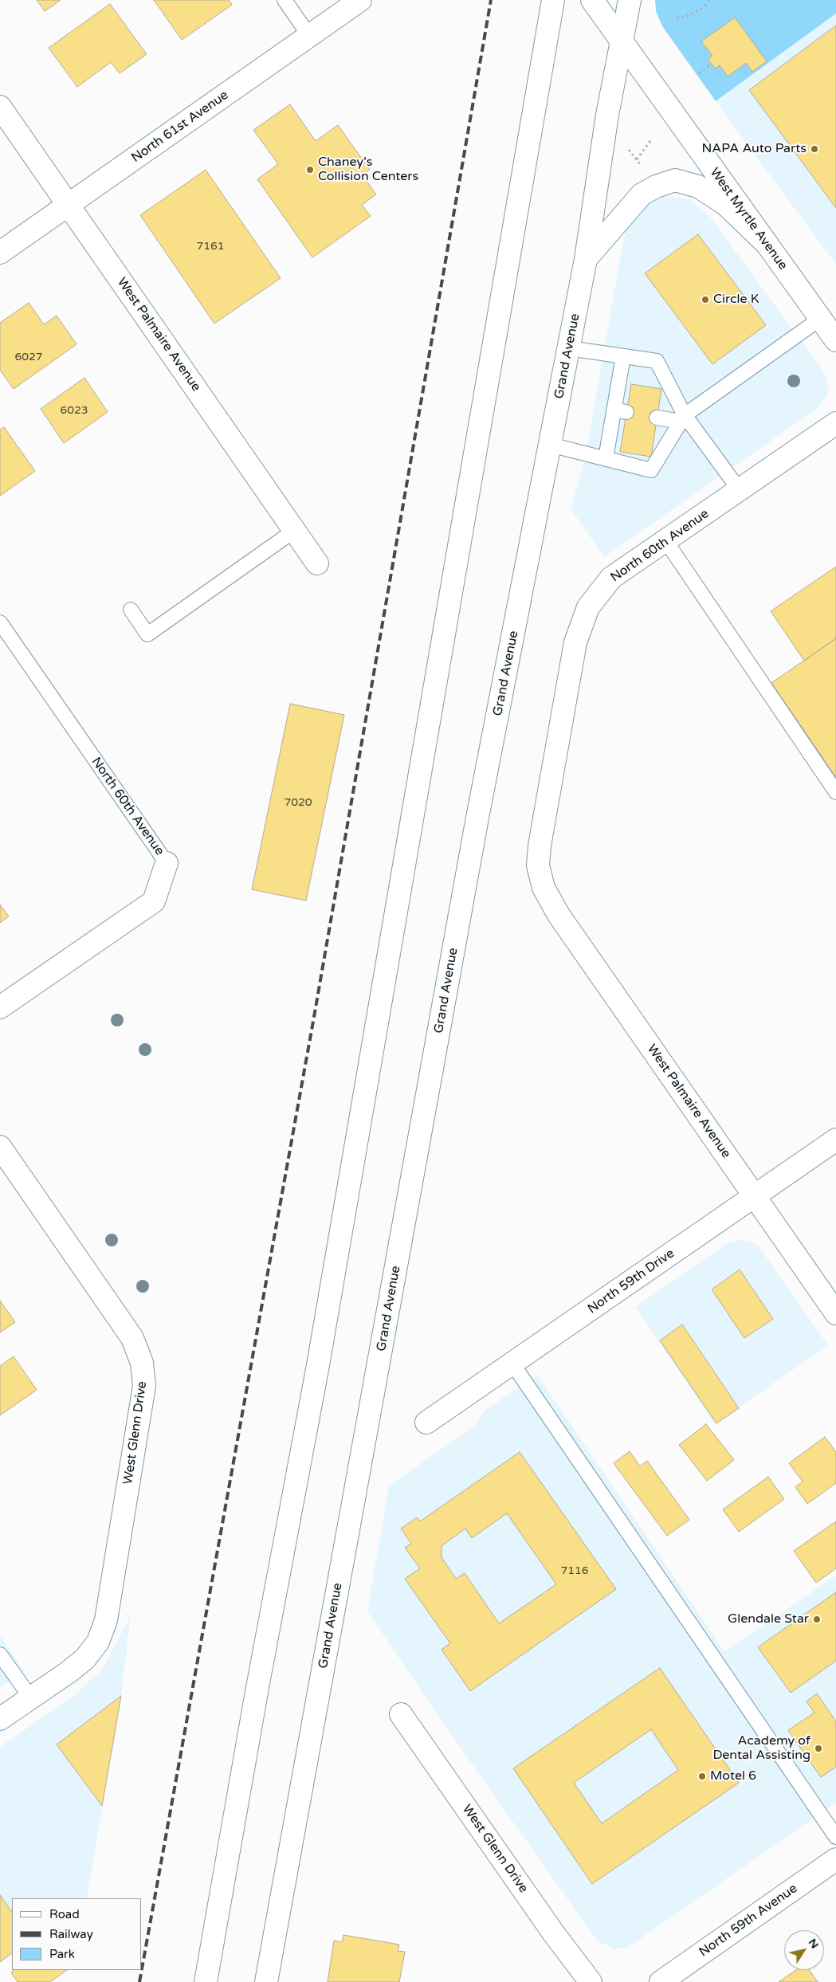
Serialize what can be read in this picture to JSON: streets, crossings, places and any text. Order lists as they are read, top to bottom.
{
  "streets": {
    "main road": [
      "North 61st Avenue",
      "West Myrtle Avenue",
      "West Palmaire Avenue",
      "Grand Avenue",
      "North 60th Avenue",
      "North 59th Drive",
      "West Glenn Drive",
      "North 59th Avenue"
    ]
  },
  "crossings": [
    ["North 61st Avenue", "West Palmaire Avenue"],
    ["West Myrtle Avenue", "Grand Avenue"],
    ["West Palmaire Avenue", "North 60th Avenue"],
    ["West Palmaire Avenue", "North 59th Drive"]
  ],
  "places": [
    "NAPA Auto Parts",
    "Chaney's Collision Centers",
    "Circle K",
    "Glendale Star",
    "Academy of Dental Assisting",
    "Motel 6"
  ],
  "house_numbers": [
    "7161",
    "6027",
    "6023",
    "7020",
    "7116"
  ],
  "legend": ["Road", "Railway", "Park"],
  "north": "top right"
}
